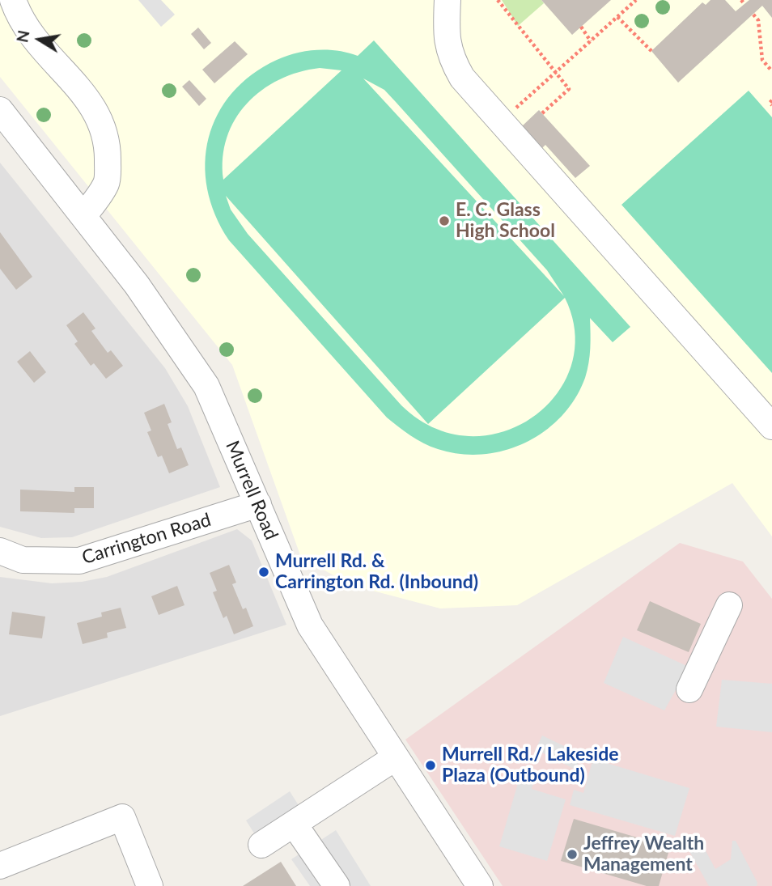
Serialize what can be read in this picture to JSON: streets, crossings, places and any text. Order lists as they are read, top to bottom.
{
  "streets": {
    "street": ["Murrell Road", "Carrington Road"]
  },
  "crossings": [
    ["Murrell Road", "Carrington Road"]
  ],
  "places": [
    "E. C. Glass High School",
    "Murrell Rd. & Carrington Rd. (Inbound)",
    "Murrell Rd./ Lakeside Plaza (Outbound)",
    "Jeffrey Wealth Management"
  ],
  "north": "left"
}
